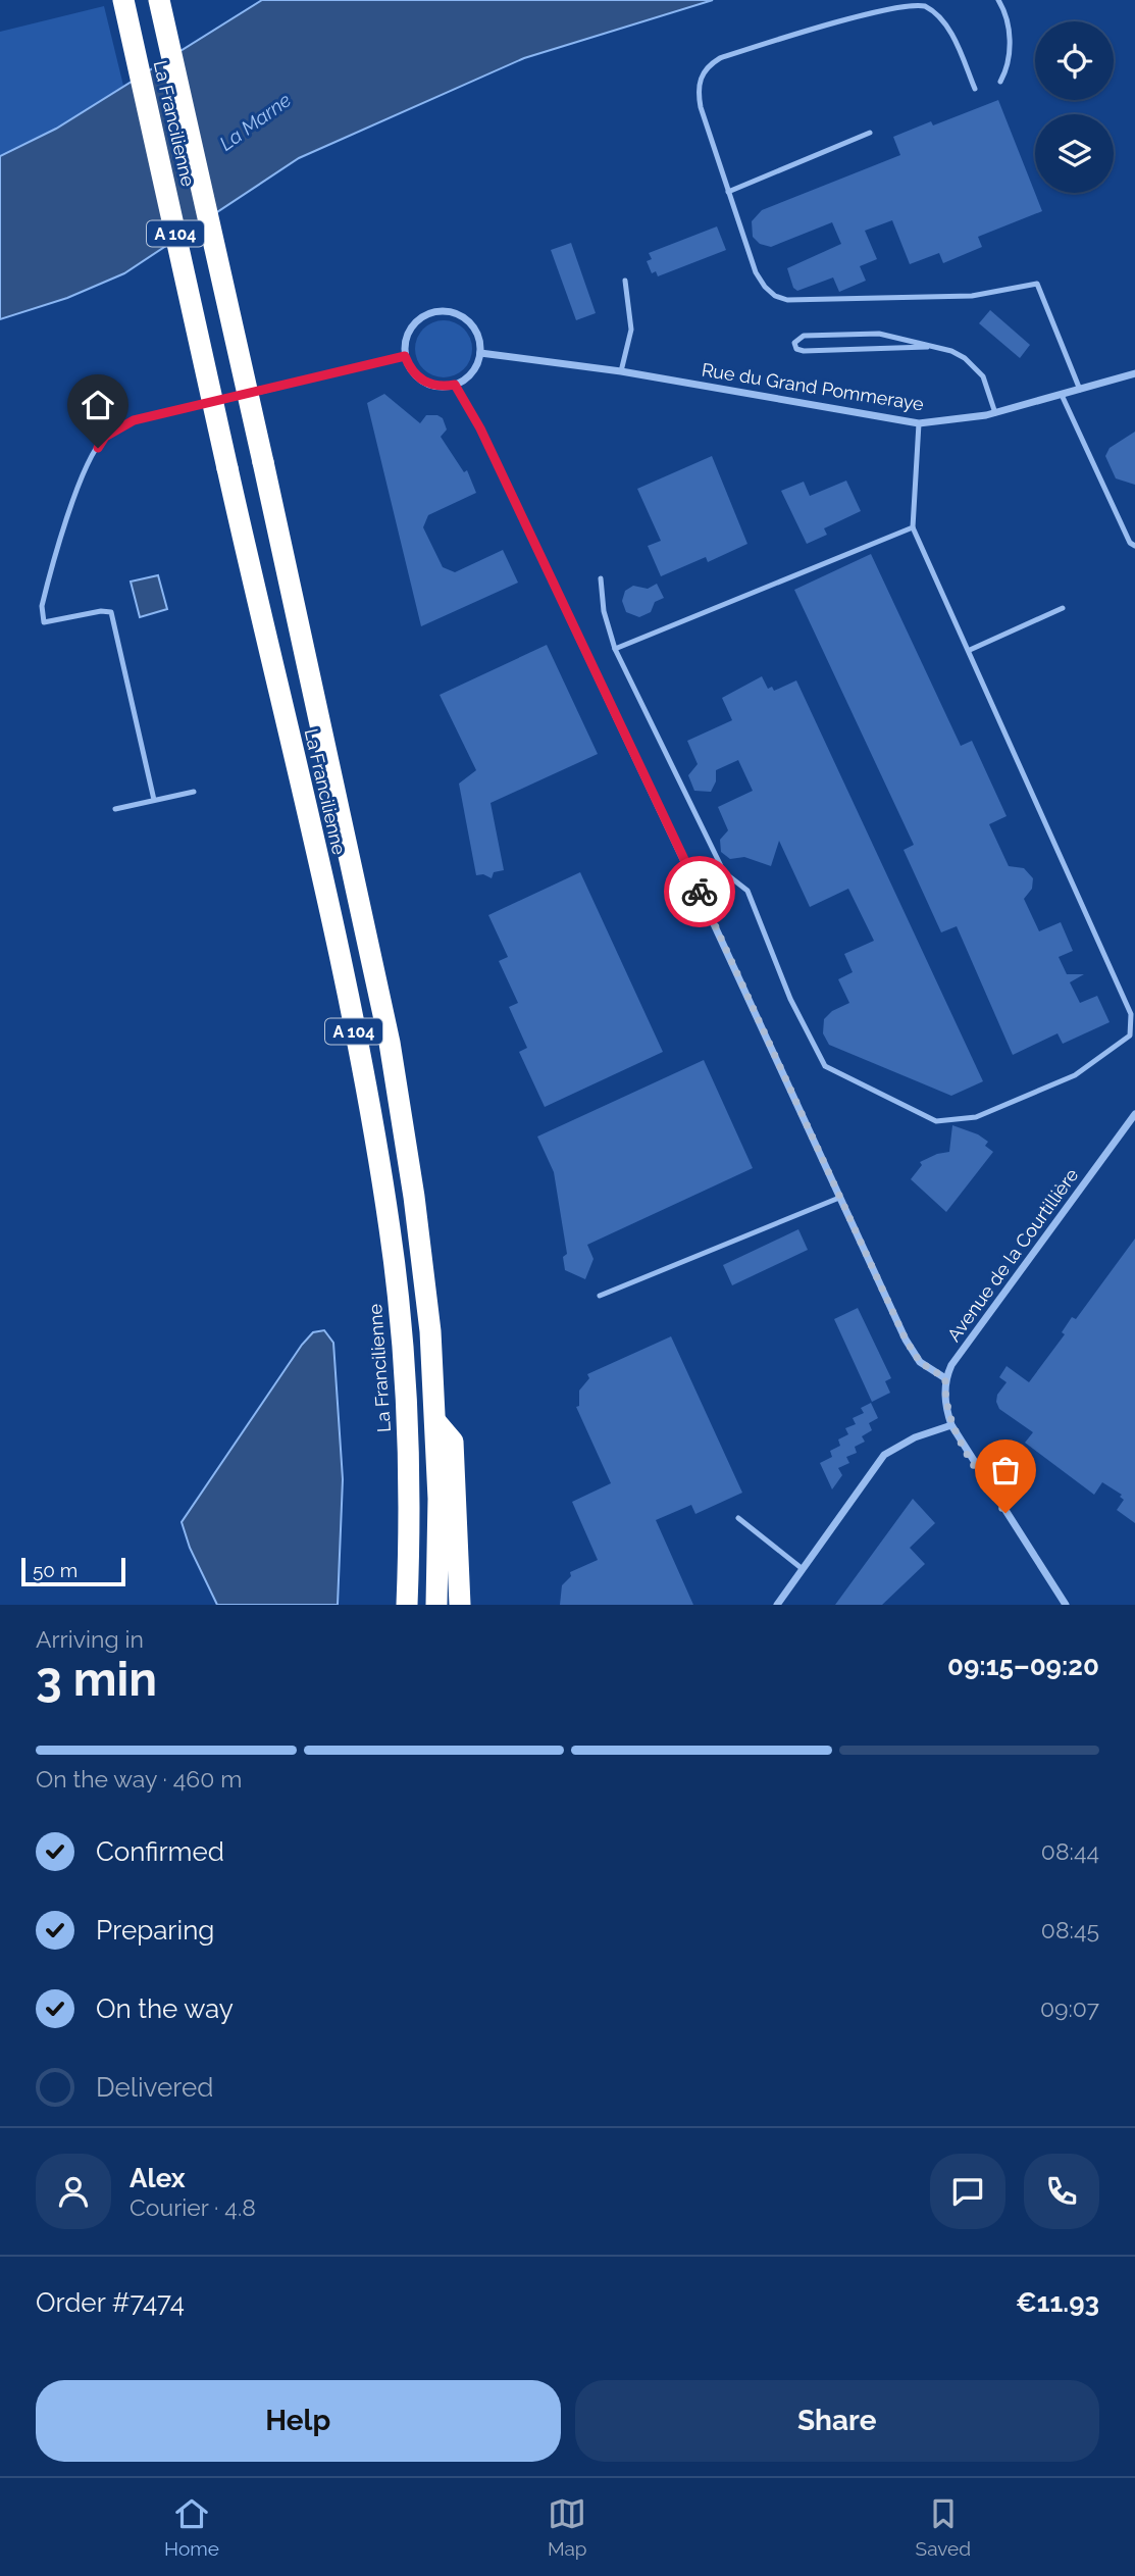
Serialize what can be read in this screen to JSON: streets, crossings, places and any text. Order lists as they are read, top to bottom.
{
  "streets": {
    "highway": ["La Francilienne", "A 104"],
    "street": ["Rue du Grand Pommeraye", "Avenue de la Courtillière"]
  },
  "water": ["La Marne"],
  "scale_bar": "50 m",
  "page": {
    "scale": "50 m",
    "heading": ["3 min", "Arriving in", "09:15–09:20"],
    "panel": [
      "Alex",
      "Courier · 4.8",
      "Order #7474",
      "€11.93"
    ],
    "bar": "On the way · 460 m",
    "list": [
      ["Confirmed", "08:44"],
      ["Preparing", "08:45"],
      ["On the way", "09:07"],
      "Delivered"
    ],
    "buttons": ["Help", "Share"],
    "tabs": ["Home", "Map", "Saved"]
  }
}
